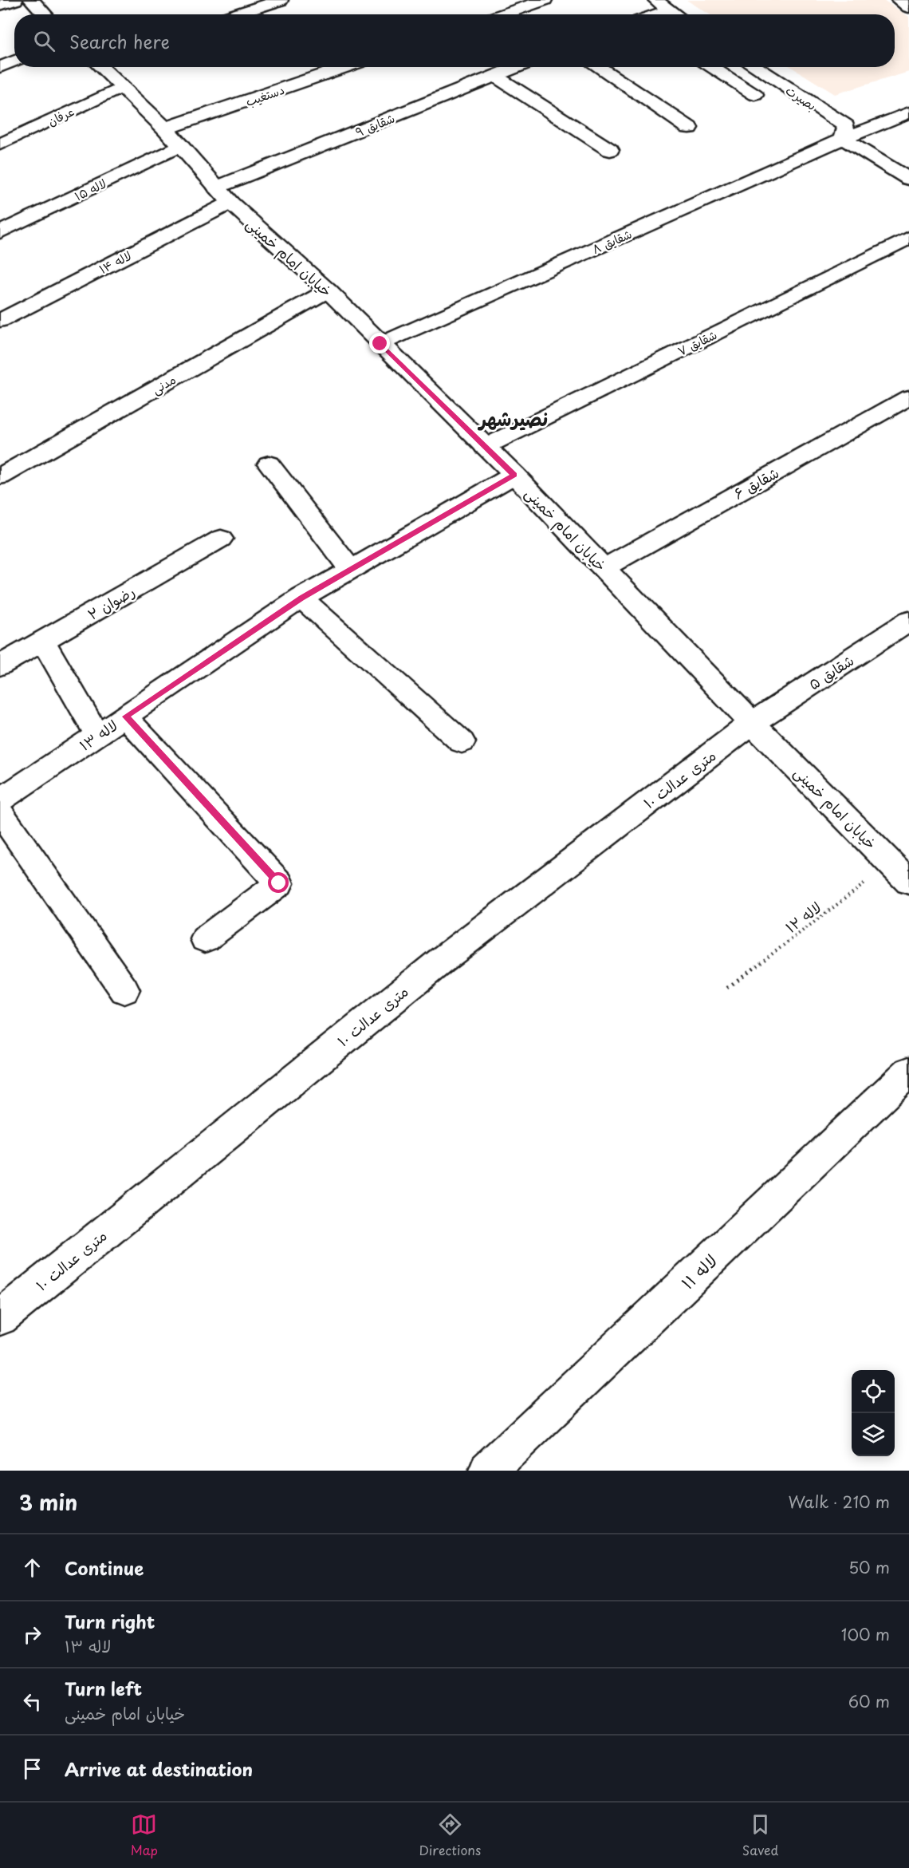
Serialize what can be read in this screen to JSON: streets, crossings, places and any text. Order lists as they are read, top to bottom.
{
  "streets": {
    "street": [
      "دستغیب",
      "بصیرت",
      "عرفان",
      "شقایق ۹",
      "لاله ۱۵",
      "شقایق ۸",
      "خیابان امام خمینی",
      "لاله ۱۴",
      "شقایق ۷",
      "مدنی",
      "شقایق ۶",
      "رضوان ۲",
      "شقایق ۵",
      "لاله ۱۳",
      "۱۰ متری عدالت",
      "لاله ۱۱"
    ],
    "path": ["لاله ۱۲"]
  },
  "crossings": [
    ["دستغیب", "خیابان امام خمینی"],
    ["بصیرت", "شقایق ۸"],
    ["عرفان", "خیابان امام خمینی"],
    ["شقایق ۹", "خیابان امام خمینی"],
    ["شقایق ۹", "لاله ۱۴"],
    ["لاله ۱۵", "خیابان امام خمینی"],
    ["شقایق ۸", "خیابان امام خمینی"],
    ["خیابان امام خمینی", "لاله ۱۴"],
    ["خیابان امام خمینی", "شقایق ۷"],
    ["خیابان امام خمینی", "مدنی"],
    ["خیابان امام خمینی", "شقایق ۶"],
    ["خیابان امام خمینی", "شقایق ۵"],
    ["خیابان امام خمینی", "لاله ۱۳"],
    ["خیابان امام خمینی", "۱۰ متری عدالت"],
    ["خیابان امام خمینی", "لاله ۱۲"],
    ["شقایق ۵", "۱۰ متری عدالت"]
  ],
  "districts": ["نصیرشهر"],
  "page": {
    "search": "Search here",
    "heading": ["3 min", "Walk · 210 m"],
    "list": [
      ["Continue", "50 m"],
      ["Turn right", "لاله ۱۳", "100 m"],
      ["Turn left", "خیابان امام خمینی", "60 m"],
      "Arrive at destination"
    ],
    "nav": ["Map", "Directions", "Saved"]
  }
}
